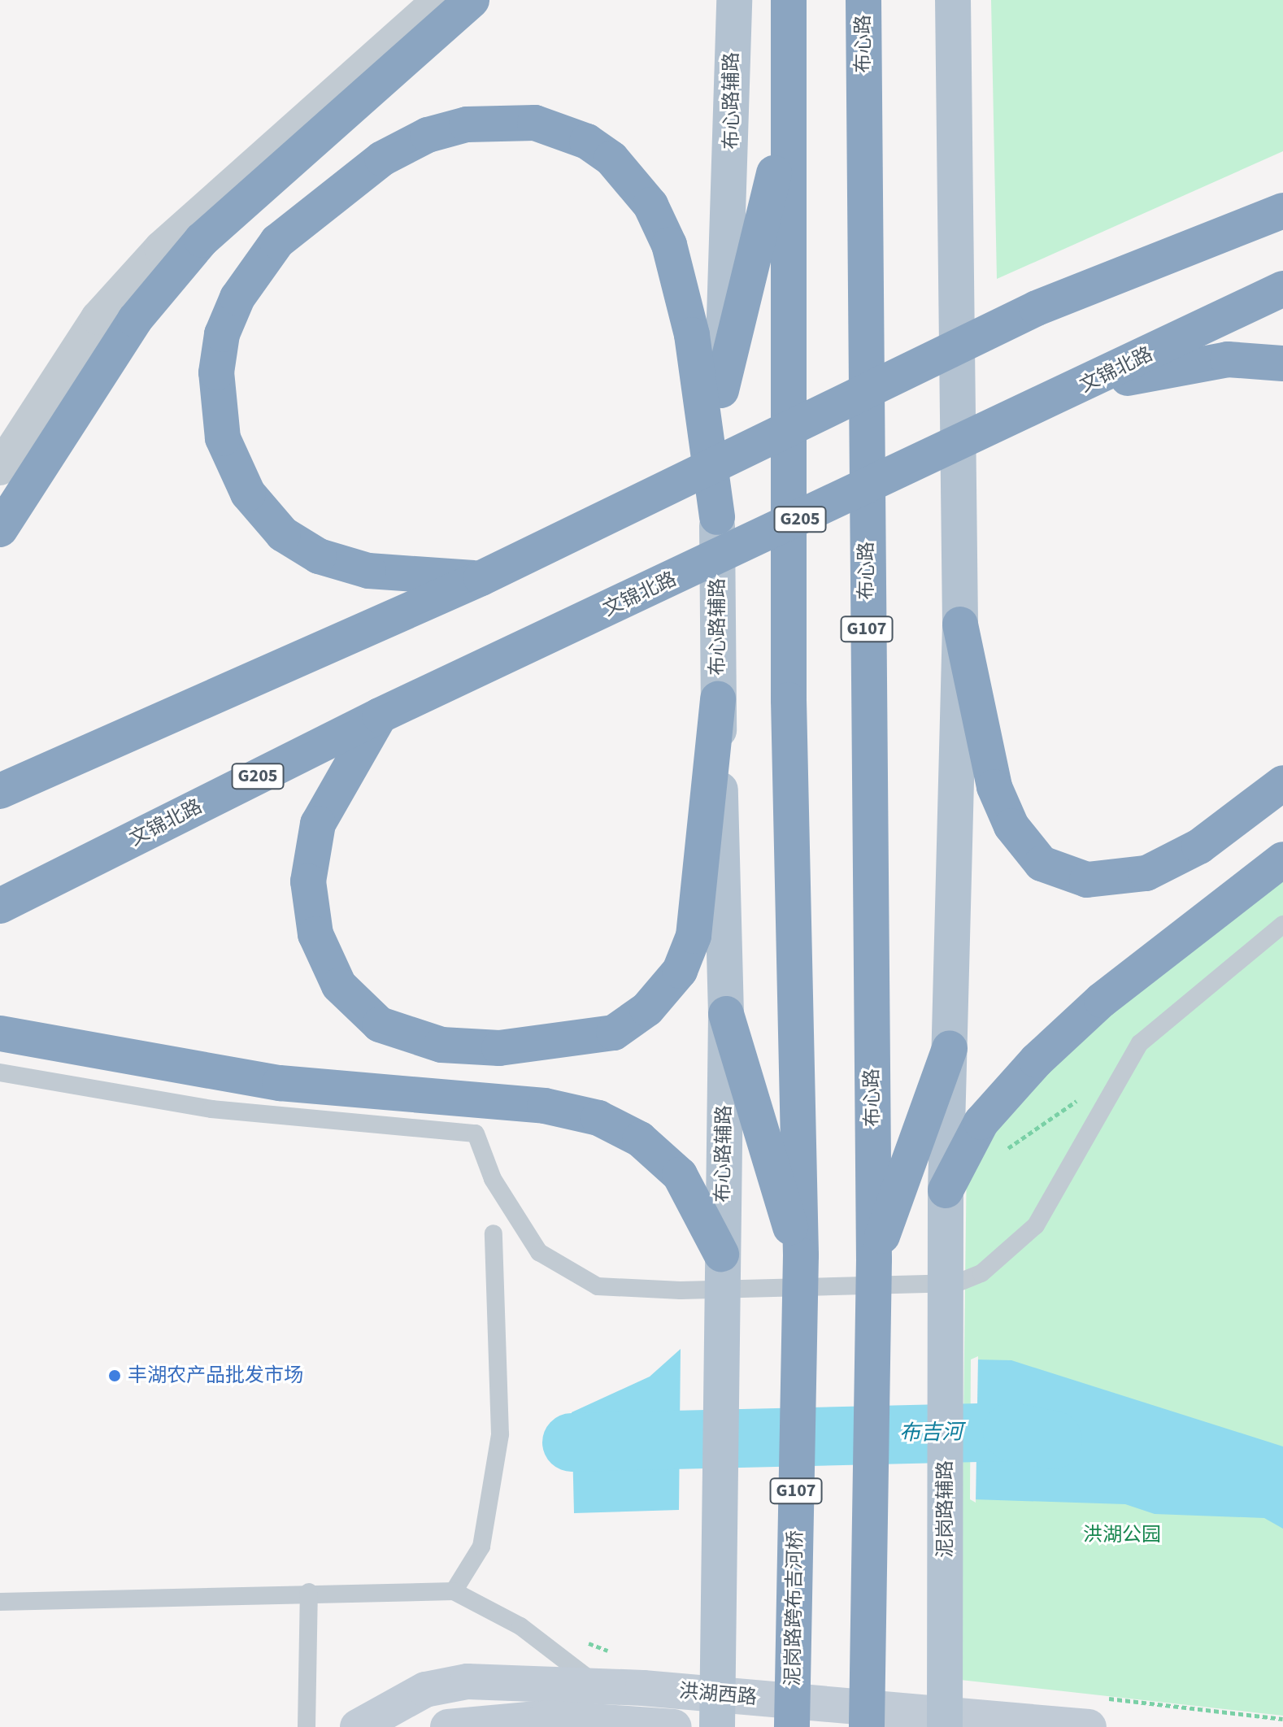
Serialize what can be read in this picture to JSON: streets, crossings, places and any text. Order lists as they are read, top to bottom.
{
  "streets": {
    "highway": [
      "布心路",
      "文锦北路",
      "G205",
      "G107",
      "泥岗路跨布吉河桥"
    ],
    "main road": ["布心路辅路", "泥岗路辅路", "洪湖西路"]
  },
  "crossings": [
    ["布心路", "G107"],
    ["G107", "泥岗路跨布吉河桥"]
  ],
  "water": ["布吉河"],
  "parks": ["洪湖公园"],
  "places": ["丰湖农产品批发市场"]
}
